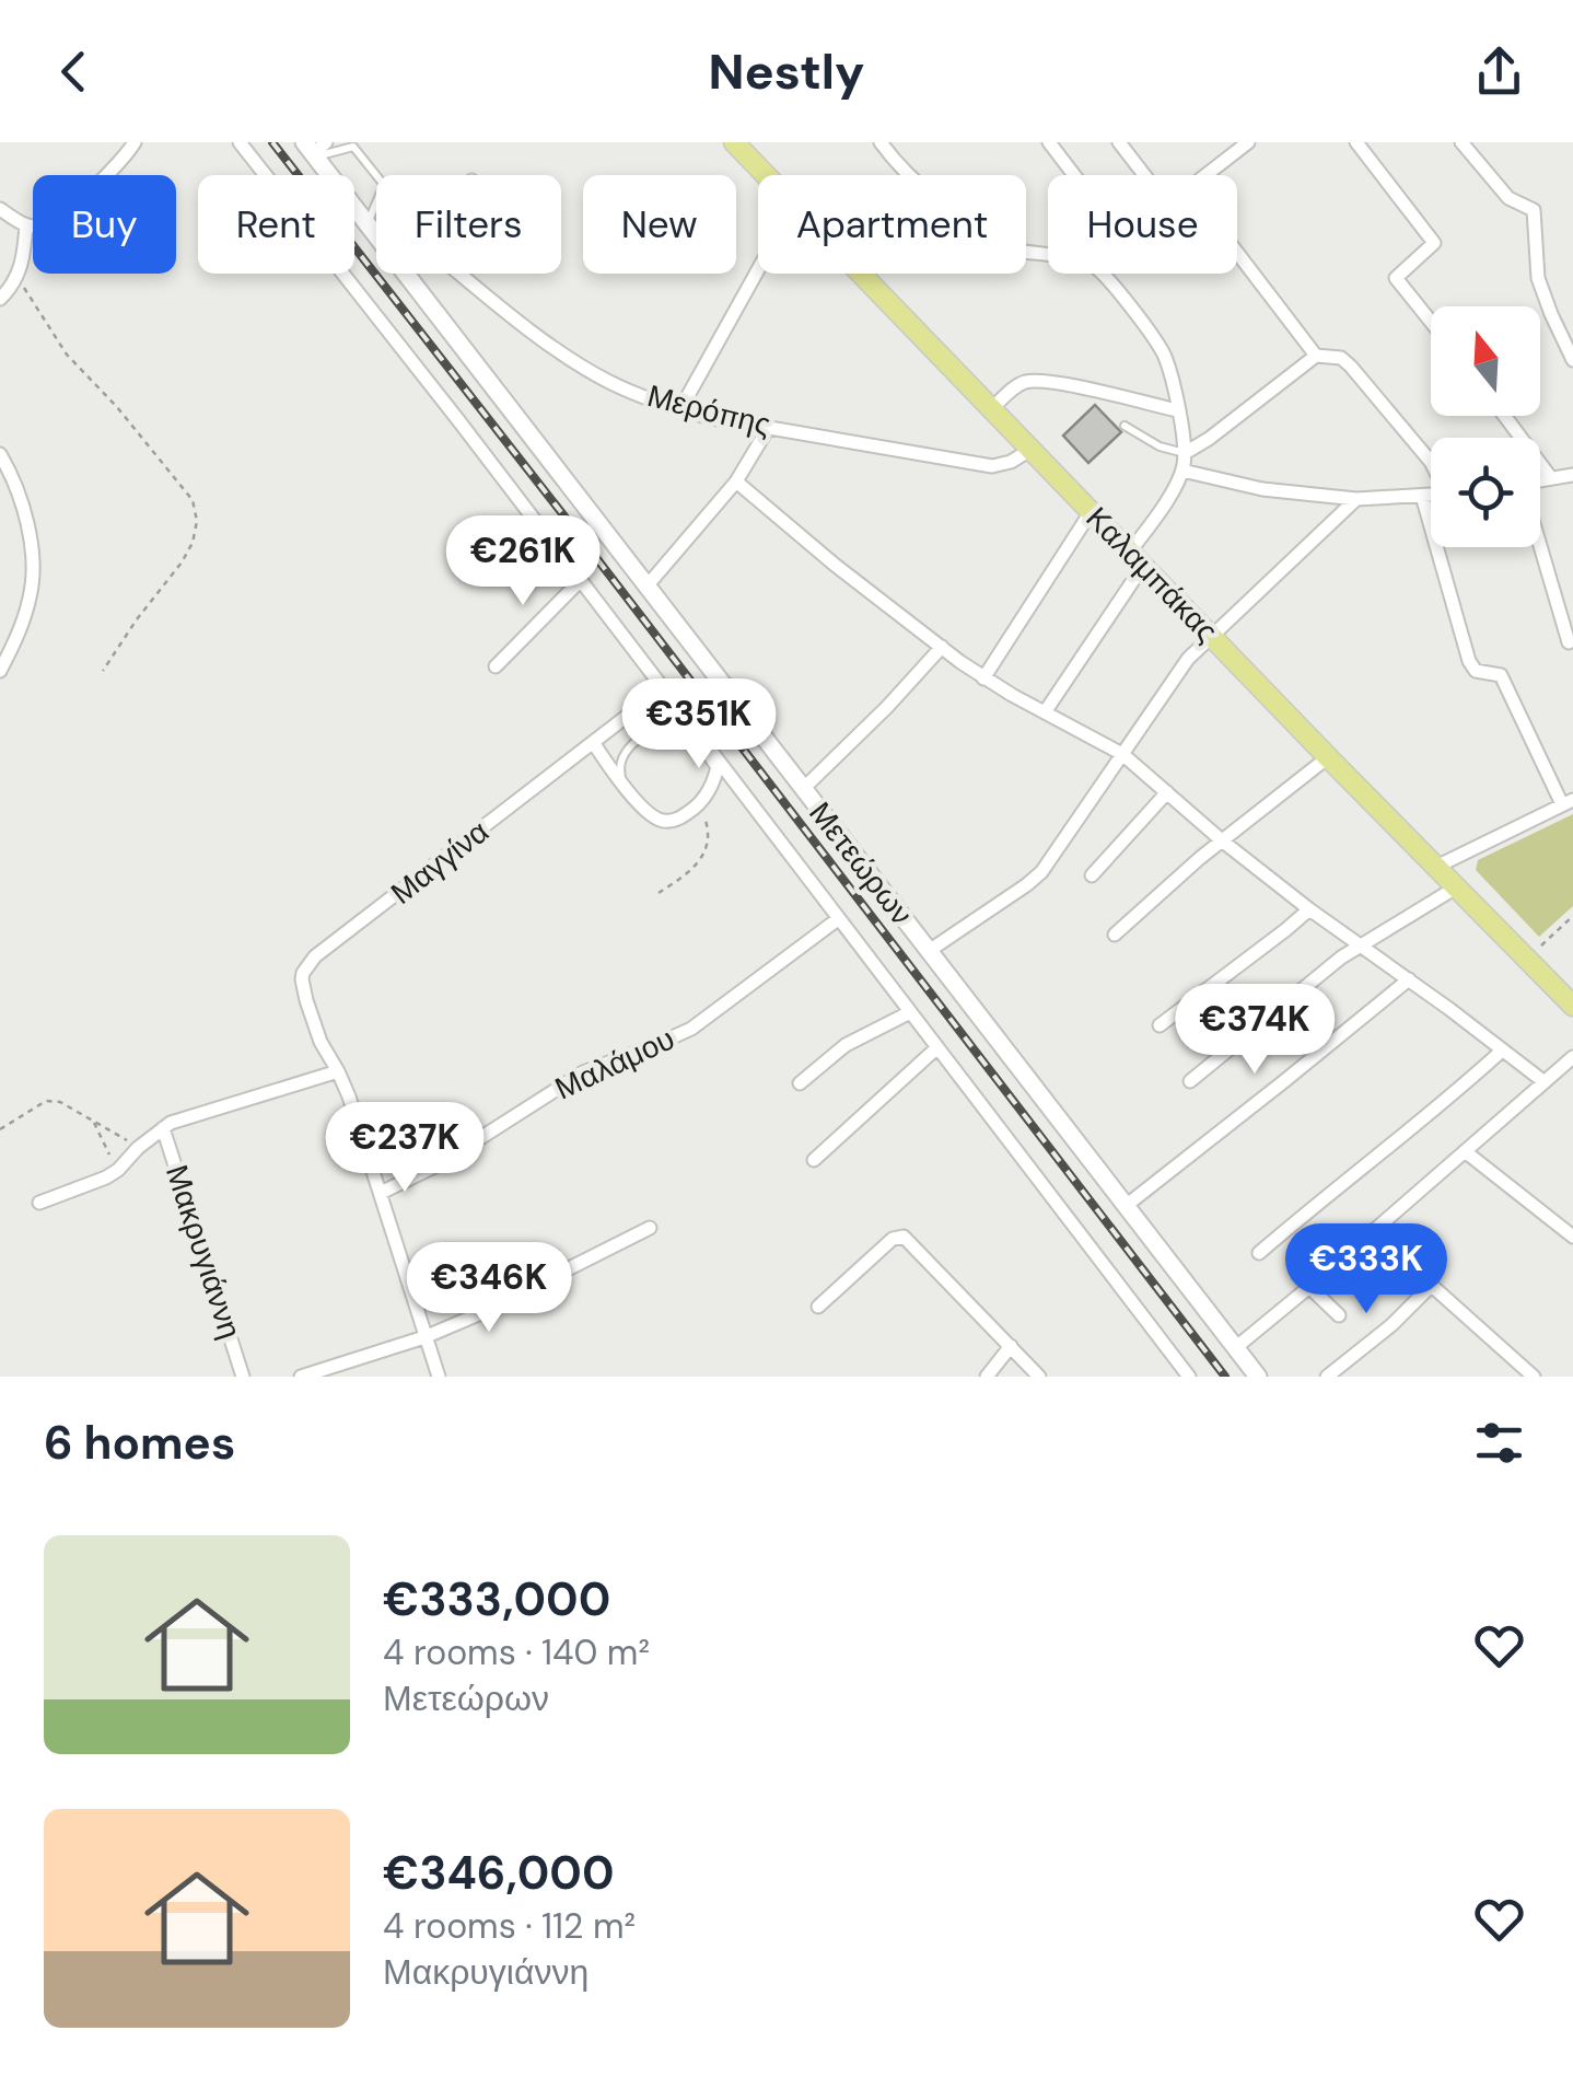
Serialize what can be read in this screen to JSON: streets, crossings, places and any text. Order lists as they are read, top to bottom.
{
  "streets": {
    "main road": ["Καλαμπάκας"],
    "street": [
      "Μερόπης",
      "Μαγγίνα",
      "Μετεώρων",
      "Μαλάμου",
      "Μακρυγιάννη"
    ]
  },
  "crossings": [
    ["Μερόπης", "Καλαμπάκας"],
    ["Μαγγίνα", "Μακρυγιάννη"]
  ],
  "north": "top",
  "page": {
    "header": "Nestly",
    "chip": [
      "Buy",
      "Rent",
      "Filters",
      "New",
      "Apartment",
      "House"
    ],
    "price": [
      "€261K",
      "€351K",
      "€374K",
      "€237K",
      "€333K",
      "€346K"
    ],
    "heading": "6 homes",
    "list": [
      {
        "name": "€333,000",
        "note": "4 rooms · 140 m² · Μετεώρων"
      },
      {
        "name": "€346,000",
        "note": "4 rooms · 112 m² · Μακρυγιάννη"
      }
    ]
  }
}
